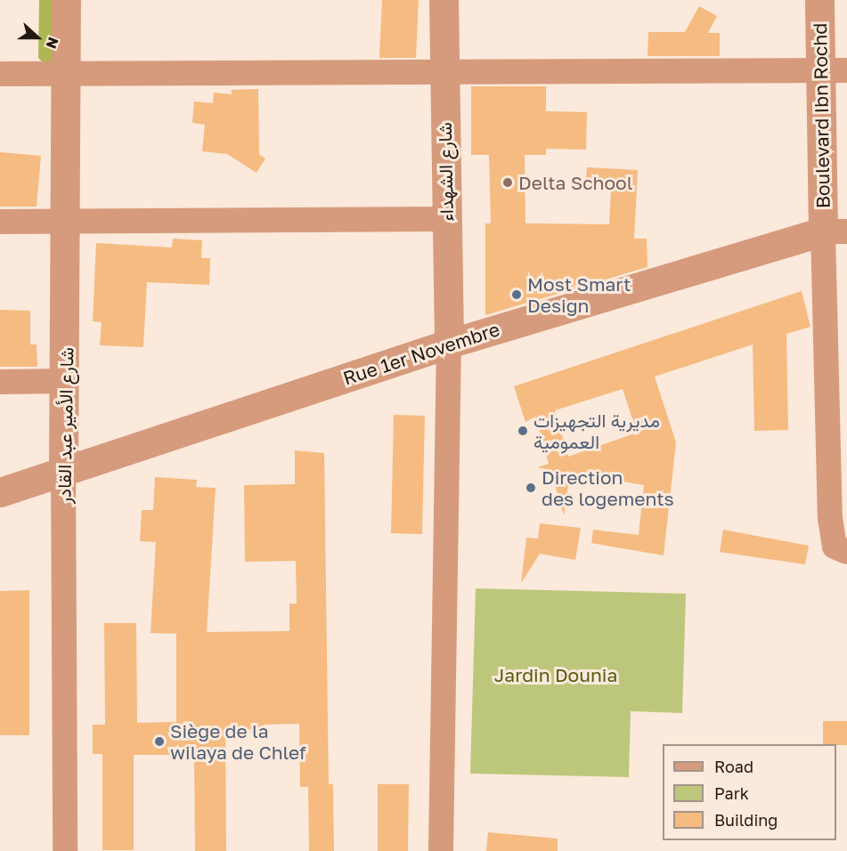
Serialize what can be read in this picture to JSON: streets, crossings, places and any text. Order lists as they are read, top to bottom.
{
  "streets": {
    "street": [
      "Boulevard Ibn Rochd",
      "شارع الشهداء",
      "Rue 1er Novembre",
      "شارع الأمير عبد القادر"
    ]
  },
  "crossings": [
    ["Boulevard Ibn Rochd", "Rue 1er Novembre"],
    ["شارع الشهداء", "Rue 1er Novembre"],
    ["Rue 1er Novembre", "شارع الأمير عبد القادر"]
  ],
  "parks": ["Jardin Dounia"],
  "places": [
    "Delta School",
    "Most Smart Design",
    "مديرية التجهيزات العمومية",
    "Direction des logements",
    "Siège de la wilaya de Chlef"
  ],
  "legend": ["Road", "Park", "Building"],
  "north": "right"
}
